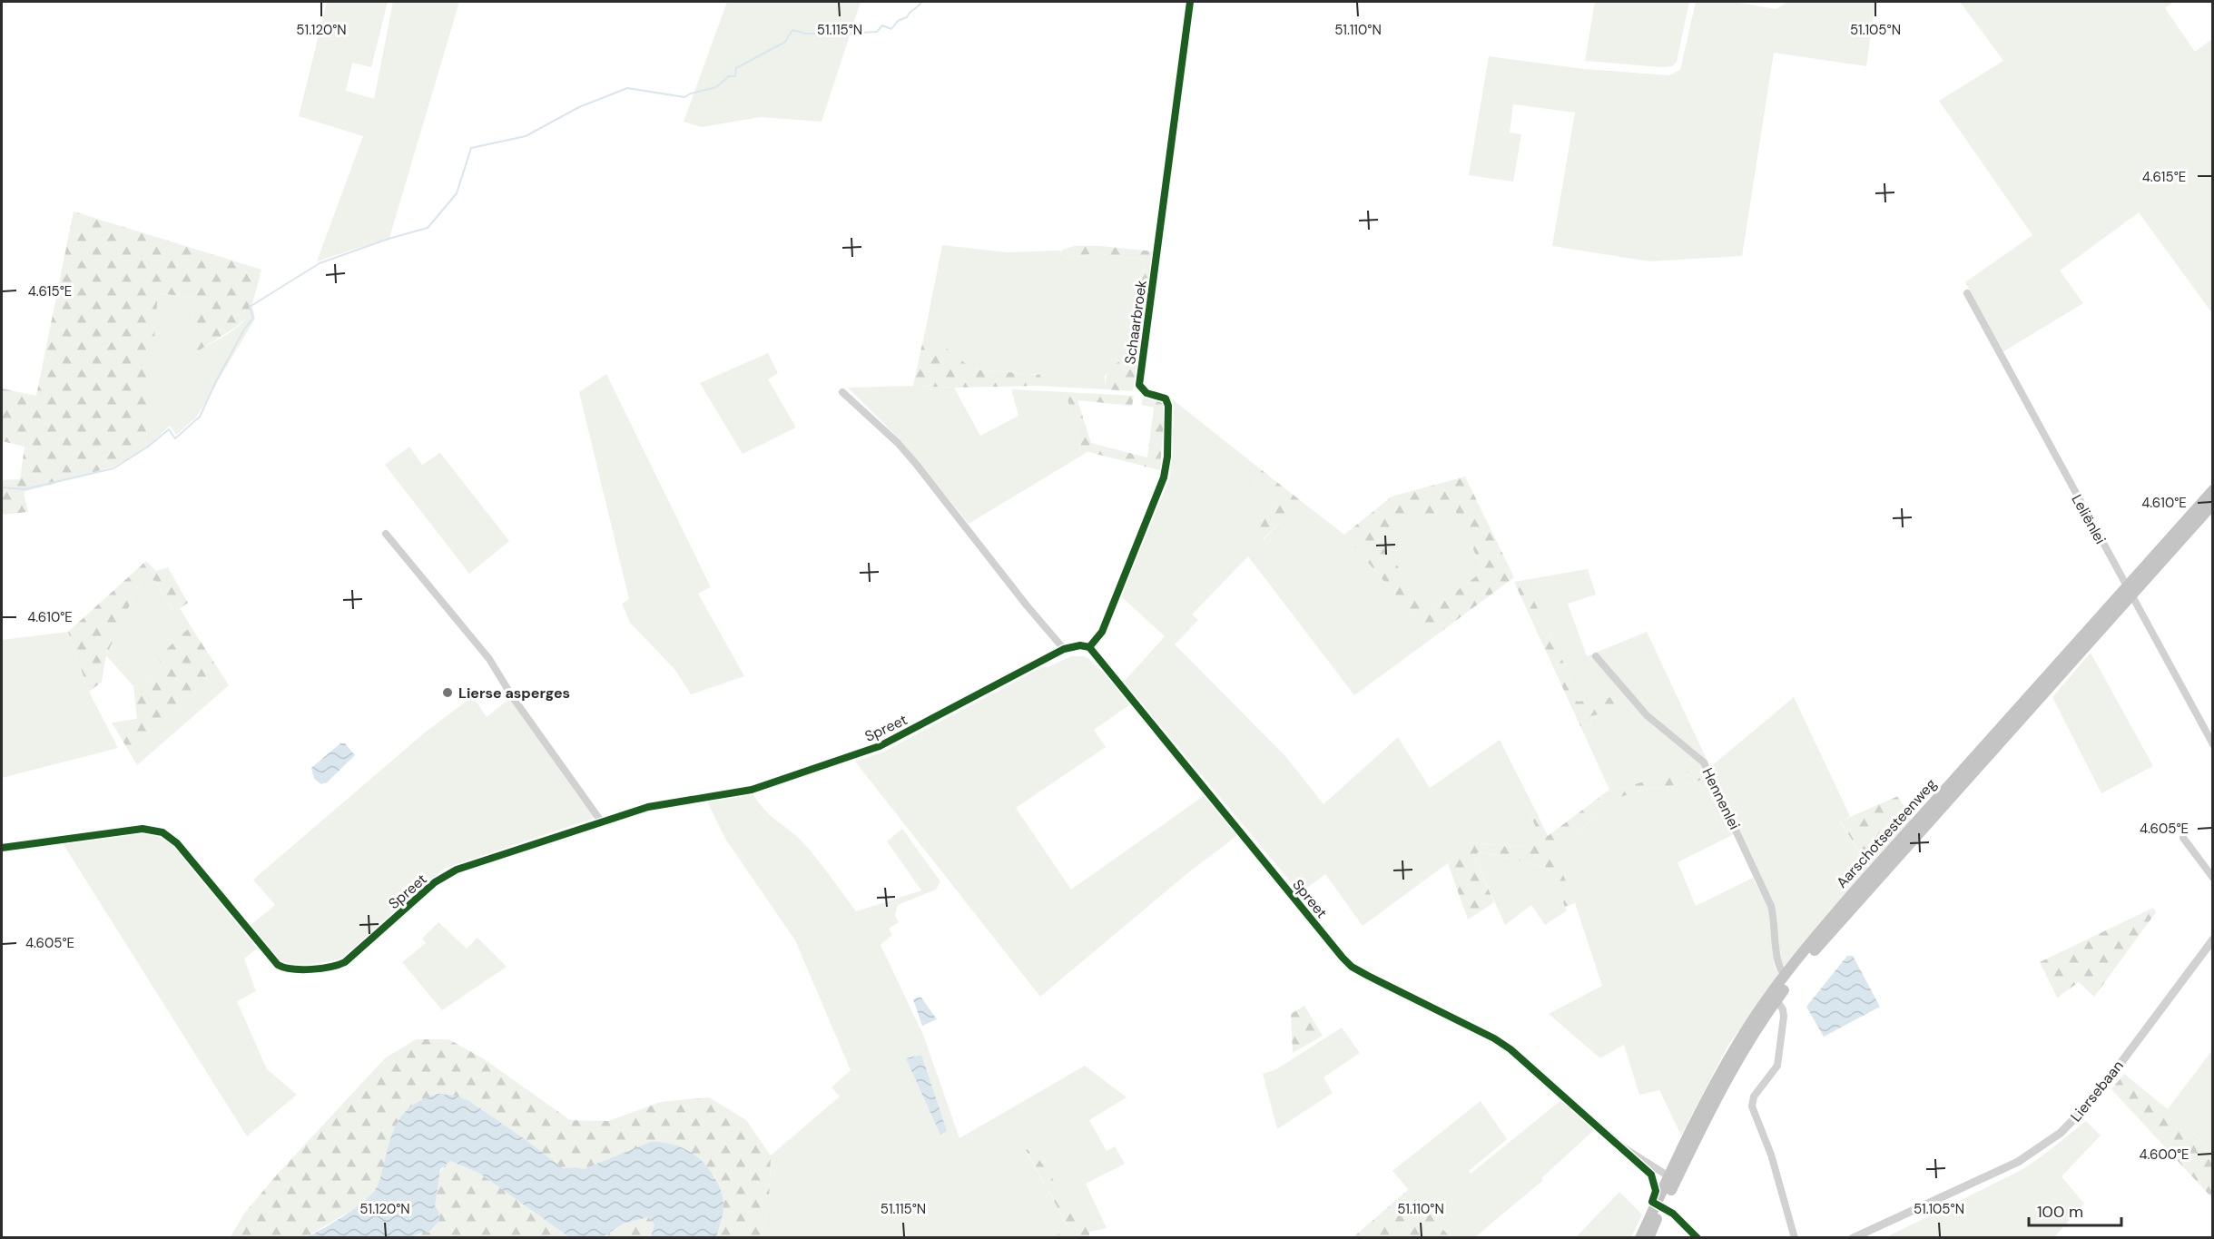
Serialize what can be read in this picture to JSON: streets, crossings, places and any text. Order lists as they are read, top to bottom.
{
  "streets": {
    "main road": ["Aarschotsesteenweg"],
    "street": [
      "Schaarbroek",
      "Leliënlei",
      "Spreet",
      "Hennenlei",
      "Liersebaan"
    ]
  },
  "crossings": [
    ["Schaarbroek", "Spreet"],
    ["Leliënlei", "Aarschotsesteenweg"],
    ["Spreet", "Aarschotsesteenweg"],
    ["Hennenlei", "Aarschotsesteenweg"]
  ],
  "places": ["Lierse asperges"],
  "scale_bar": "100 m",
  "coordinates": [
    "51.120°N",
    "51.115°N",
    "51.110°N",
    "51.105°N",
    "4.615°E",
    "4.610°E",
    "4.605°E",
    "4.600°E"
  ]
}
